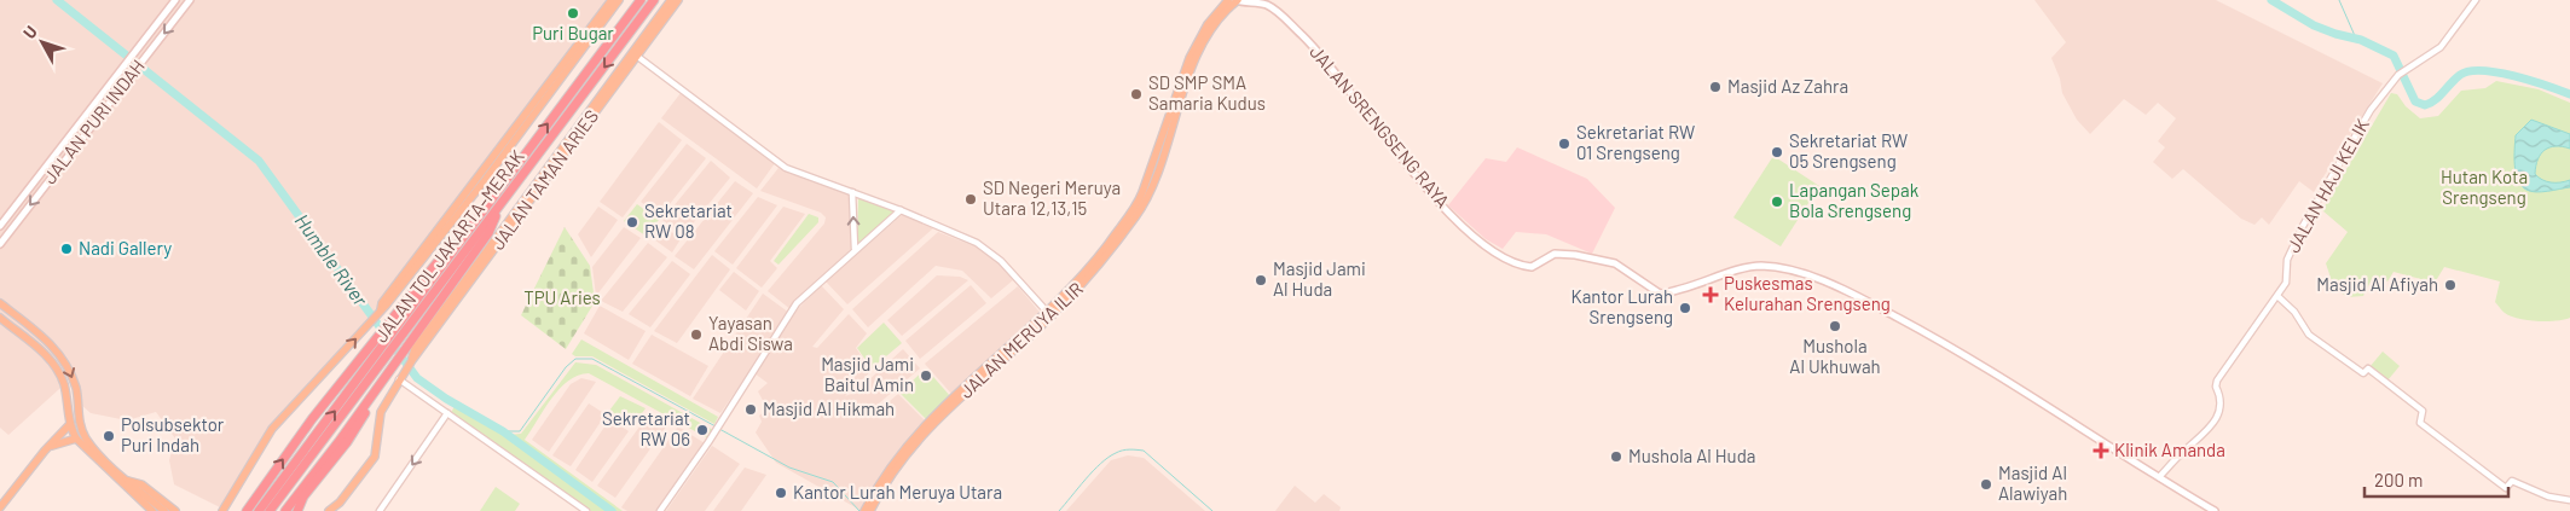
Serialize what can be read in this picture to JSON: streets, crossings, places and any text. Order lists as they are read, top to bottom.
{
  "streets": {
    "highway": ["JALAN TOL JAKARTA–MERAK"],
    "main road": [
      "JALAN PURI INDAH",
      "JALAN SRENGSENG RAYA",
      "JALAN TAMAN ARIES",
      "JALAN MERUYA ILIR"
    ],
    "street": ["JALAN HAJI KELIK"]
  },
  "crossings": [
    ["JALAN SRENGSENG RAYA", "JALAN HAJI KELIK"],
    ["JALAN SRENGSENG RAYA", "JALAN MERUYA ILIR"]
  ],
  "water": ["Humble River"],
  "parks": ["Hutan Kota Srengseng", "TPU Aries"],
  "places": {
    "other": [
      "Puri Bugar",
      "Masjid Az Zahra",
      "SD SMP SMA Samaria Kudus",
      "Sekretariat RW 01 Srengseng",
      "Sekretariat RW 05 Srengseng",
      "SD Negeri Meruya Utara 12,13,15",
      "Lapangan Sepak Bola Srengseng",
      "Sekretariat RW 08",
      "Nadi Gallery",
      "Masjid Jami Al Huda",
      "Masjid Al Afiyah",
      "Kantor Lurah Srengseng",
      "Mushola Al Ukhuwah",
      "Yayasan Abdi Siswa",
      "Masjid Jami Baitul Amin",
      "Masjid Al Hikmah",
      "Sekretariat RW 06",
      "Polsubsektor Puri Indah",
      "Mushola Al Huda",
      "Masjid Al Alawiyah",
      "Kantor Lurah Meruya Utara"
    ],
    "health": ["Puskesmas Kelurahan Srengseng", "Klinik Amanda"]
  },
  "scale_bar": "200 m",
  "north": "top left"
}
